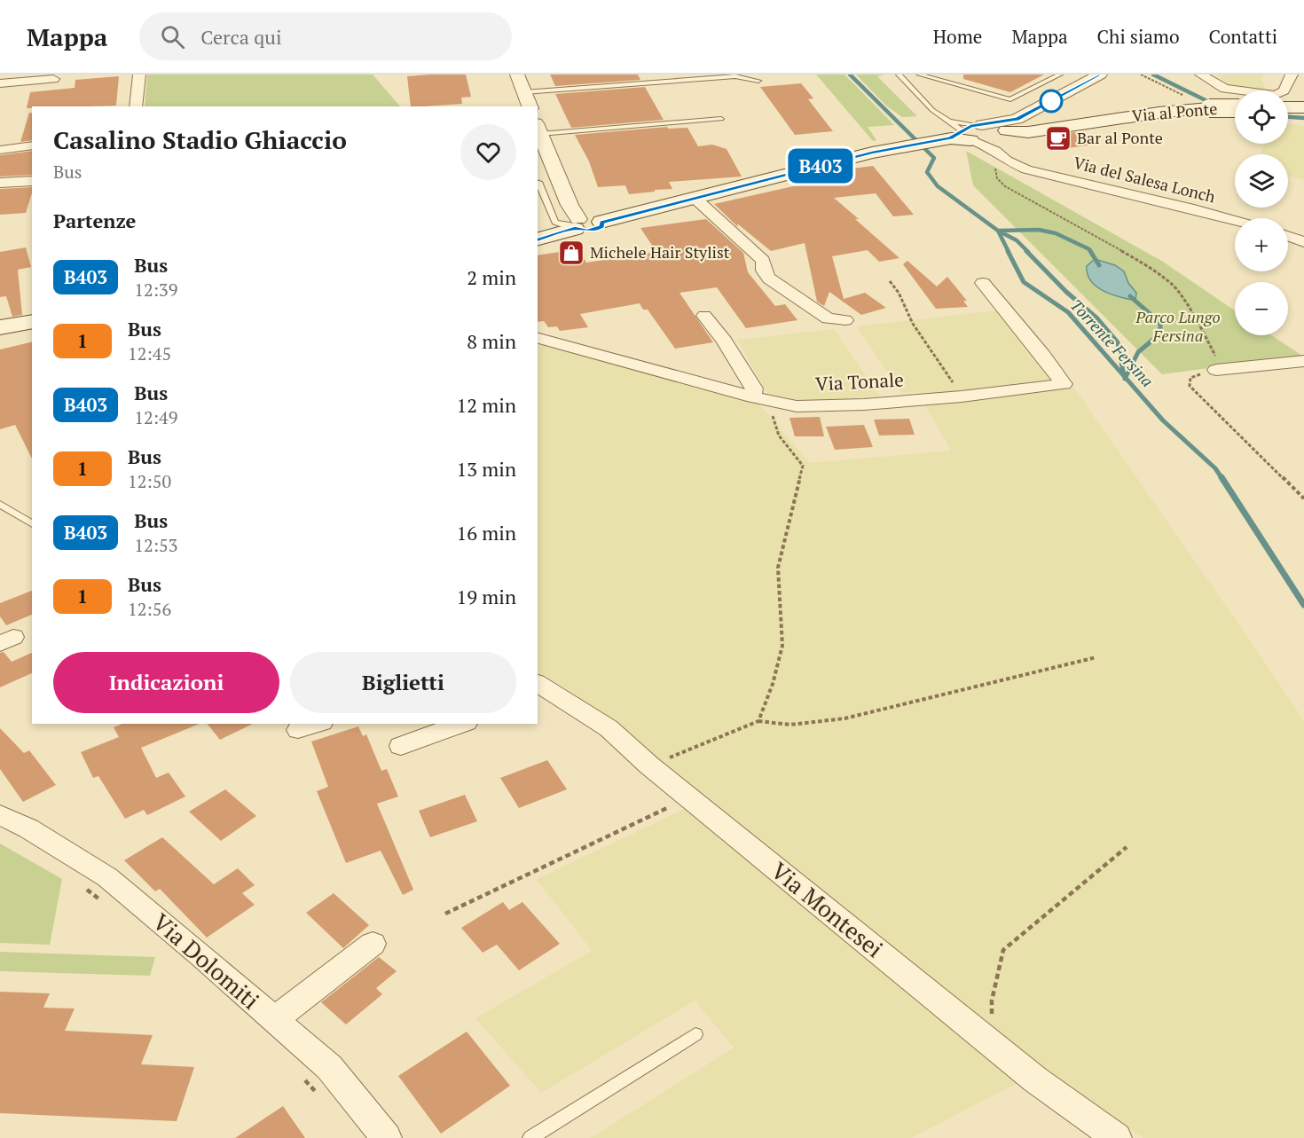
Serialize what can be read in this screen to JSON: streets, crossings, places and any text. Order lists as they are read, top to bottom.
{
  "streets": {
    "main road": ["Via al Ponte"],
    "street": [
      "Via del Salesa Lonch",
      "Via Tonale",
      "Via Montesei",
      "Via Dolomiti"
    ]
  },
  "crossings": [
    ["Via al Ponte", "Via del Salesa Lonch"]
  ],
  "water": ["Torrente Fersina"],
  "parks": ["Parco Lungo Fersina"],
  "places": {
    "cafe": ["Bar al Ponte"],
    "shop": ["Michele Hair Stylist"]
  },
  "lines": ["bus line B403"],
  "page": {
    "header": "Mappa",
    "search": "Cerca qui",
    "nav": [
      "Home",
      "Mappa",
      "Chi siamo",
      "Contatti"
    ],
    "on_map": "B403",
    "map_buttons": ["+", "−"],
    "heading": [
      ["Casalino Stadio Ghiaccio", "Bus"],
      "Partenze"
    ],
    "list": [
      {
        "mark": "B403",
        "name": "Bus",
        "note": "12:39",
        "value": "2 min"
      },
      {
        "mark": "1",
        "name": "Bus",
        "note": "12:45",
        "value": "8 min"
      },
      {
        "mark": "B403",
        "name": "Bus",
        "note": "12:49",
        "value": "12 min"
      },
      {
        "mark": "1",
        "name": "Bus",
        "note": "12:50",
        "value": "13 min"
      },
      {
        "mark": "B403",
        "name": "Bus",
        "note": "12:53",
        "value": "16 min"
      },
      {
        "mark": "1",
        "name": "Bus",
        "note": "12:56",
        "value": "19 min"
      }
    ],
    "buttons": ["Indicazioni", "Biglietti"]
  }
}
